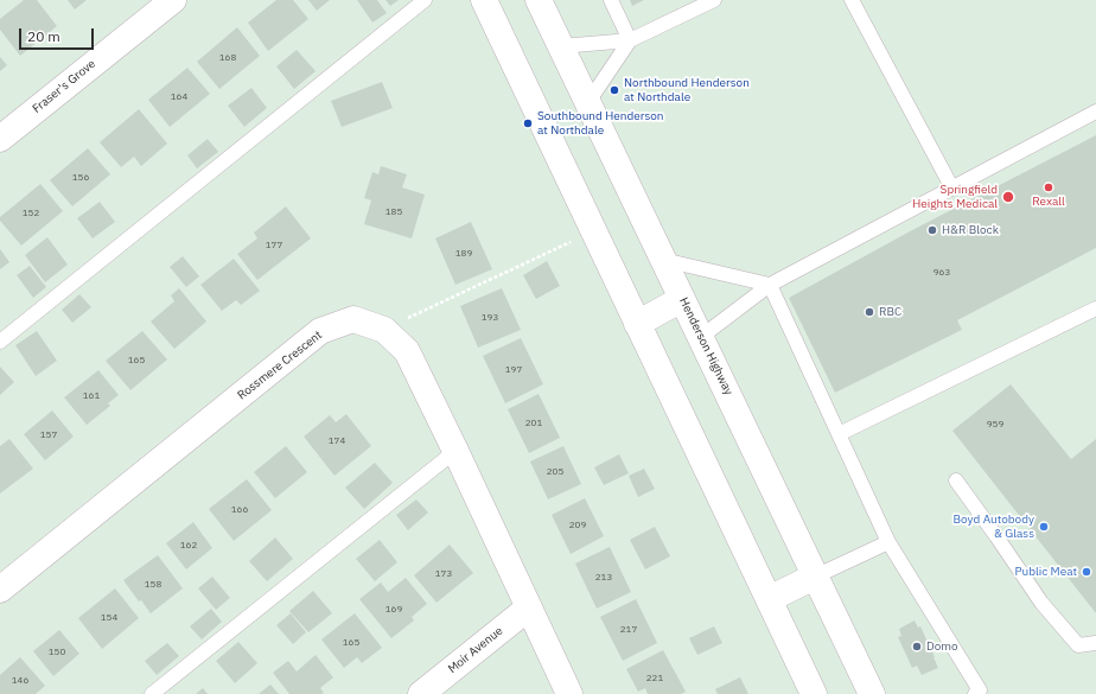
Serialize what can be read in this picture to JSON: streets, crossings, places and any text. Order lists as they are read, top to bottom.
{
  "streets": {
    "main road": [
      "Fraser's Grove",
      "Henderson Highway",
      "Rossmere Crescent",
      "Moir Avenue"
    ]
  },
  "crossings": [
    ["Rossmere Crescent", "Moir Avenue"]
  ],
  "places": [
    "Northbound Henderson at Northdale",
    "Southbound Henderson at Northdale",
    "Rexall",
    "Springfield Heights Medical",
    "H&R Block",
    "RBC",
    "Boyd Autobody & Glass",
    "Public Meat",
    "Domo"
  ],
  "house_numbers": [
    "168",
    "164",
    "156",
    "185",
    "152",
    "177",
    "189",
    "963",
    "193",
    "165",
    "197",
    "161",
    "201",
    "959",
    "157",
    "174",
    "205",
    "166",
    "209",
    "162",
    "173",
    "213",
    "158",
    "169",
    "154",
    "217",
    "165",
    "150",
    "221",
    "146"
  ],
  "scale_bar": "20 m"
}
